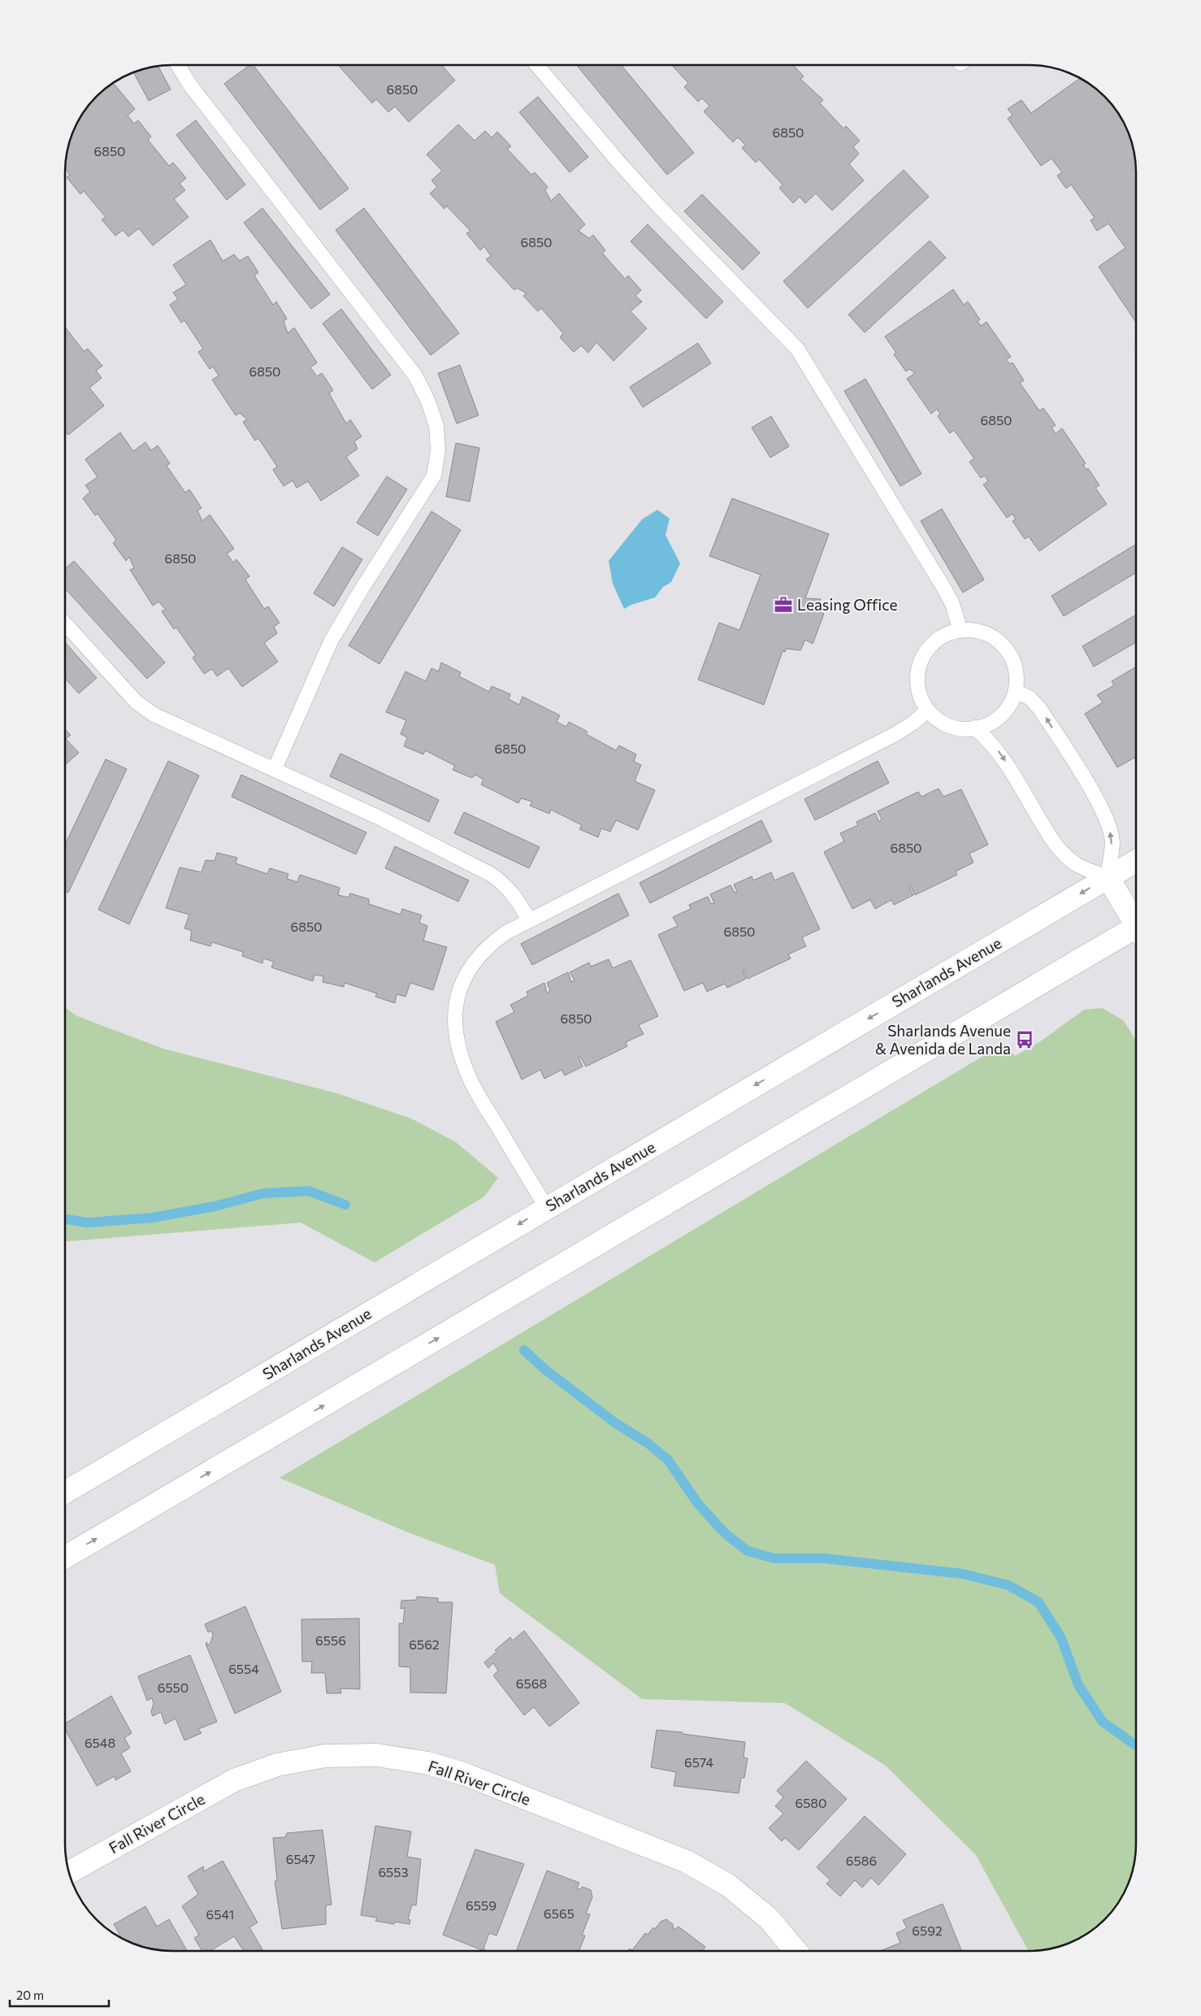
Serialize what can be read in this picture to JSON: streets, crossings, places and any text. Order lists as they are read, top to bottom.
{
  "streets": {
    "main road": ["Sharlands Avenue", "Fall River Circle"]
  },
  "places": {
    "office": ["Leasing Office"],
    "bus stop": ["Sharlands Avenue & Avenida de Landa"]
  },
  "house_numbers": [
    "6850",
    "6850",
    "6850",
    "6850",
    "6850",
    "6850",
    "6850",
    "6850",
    "6850",
    "6850",
    "6850",
    "6850",
    "6556",
    "6562",
    "6554",
    "6568",
    "6550",
    "6548",
    "6574",
    "6580",
    "6547",
    "6586",
    "6553",
    "6559",
    "6565",
    "6541",
    "6592"
  ],
  "scale_bar": "20 m"
}
